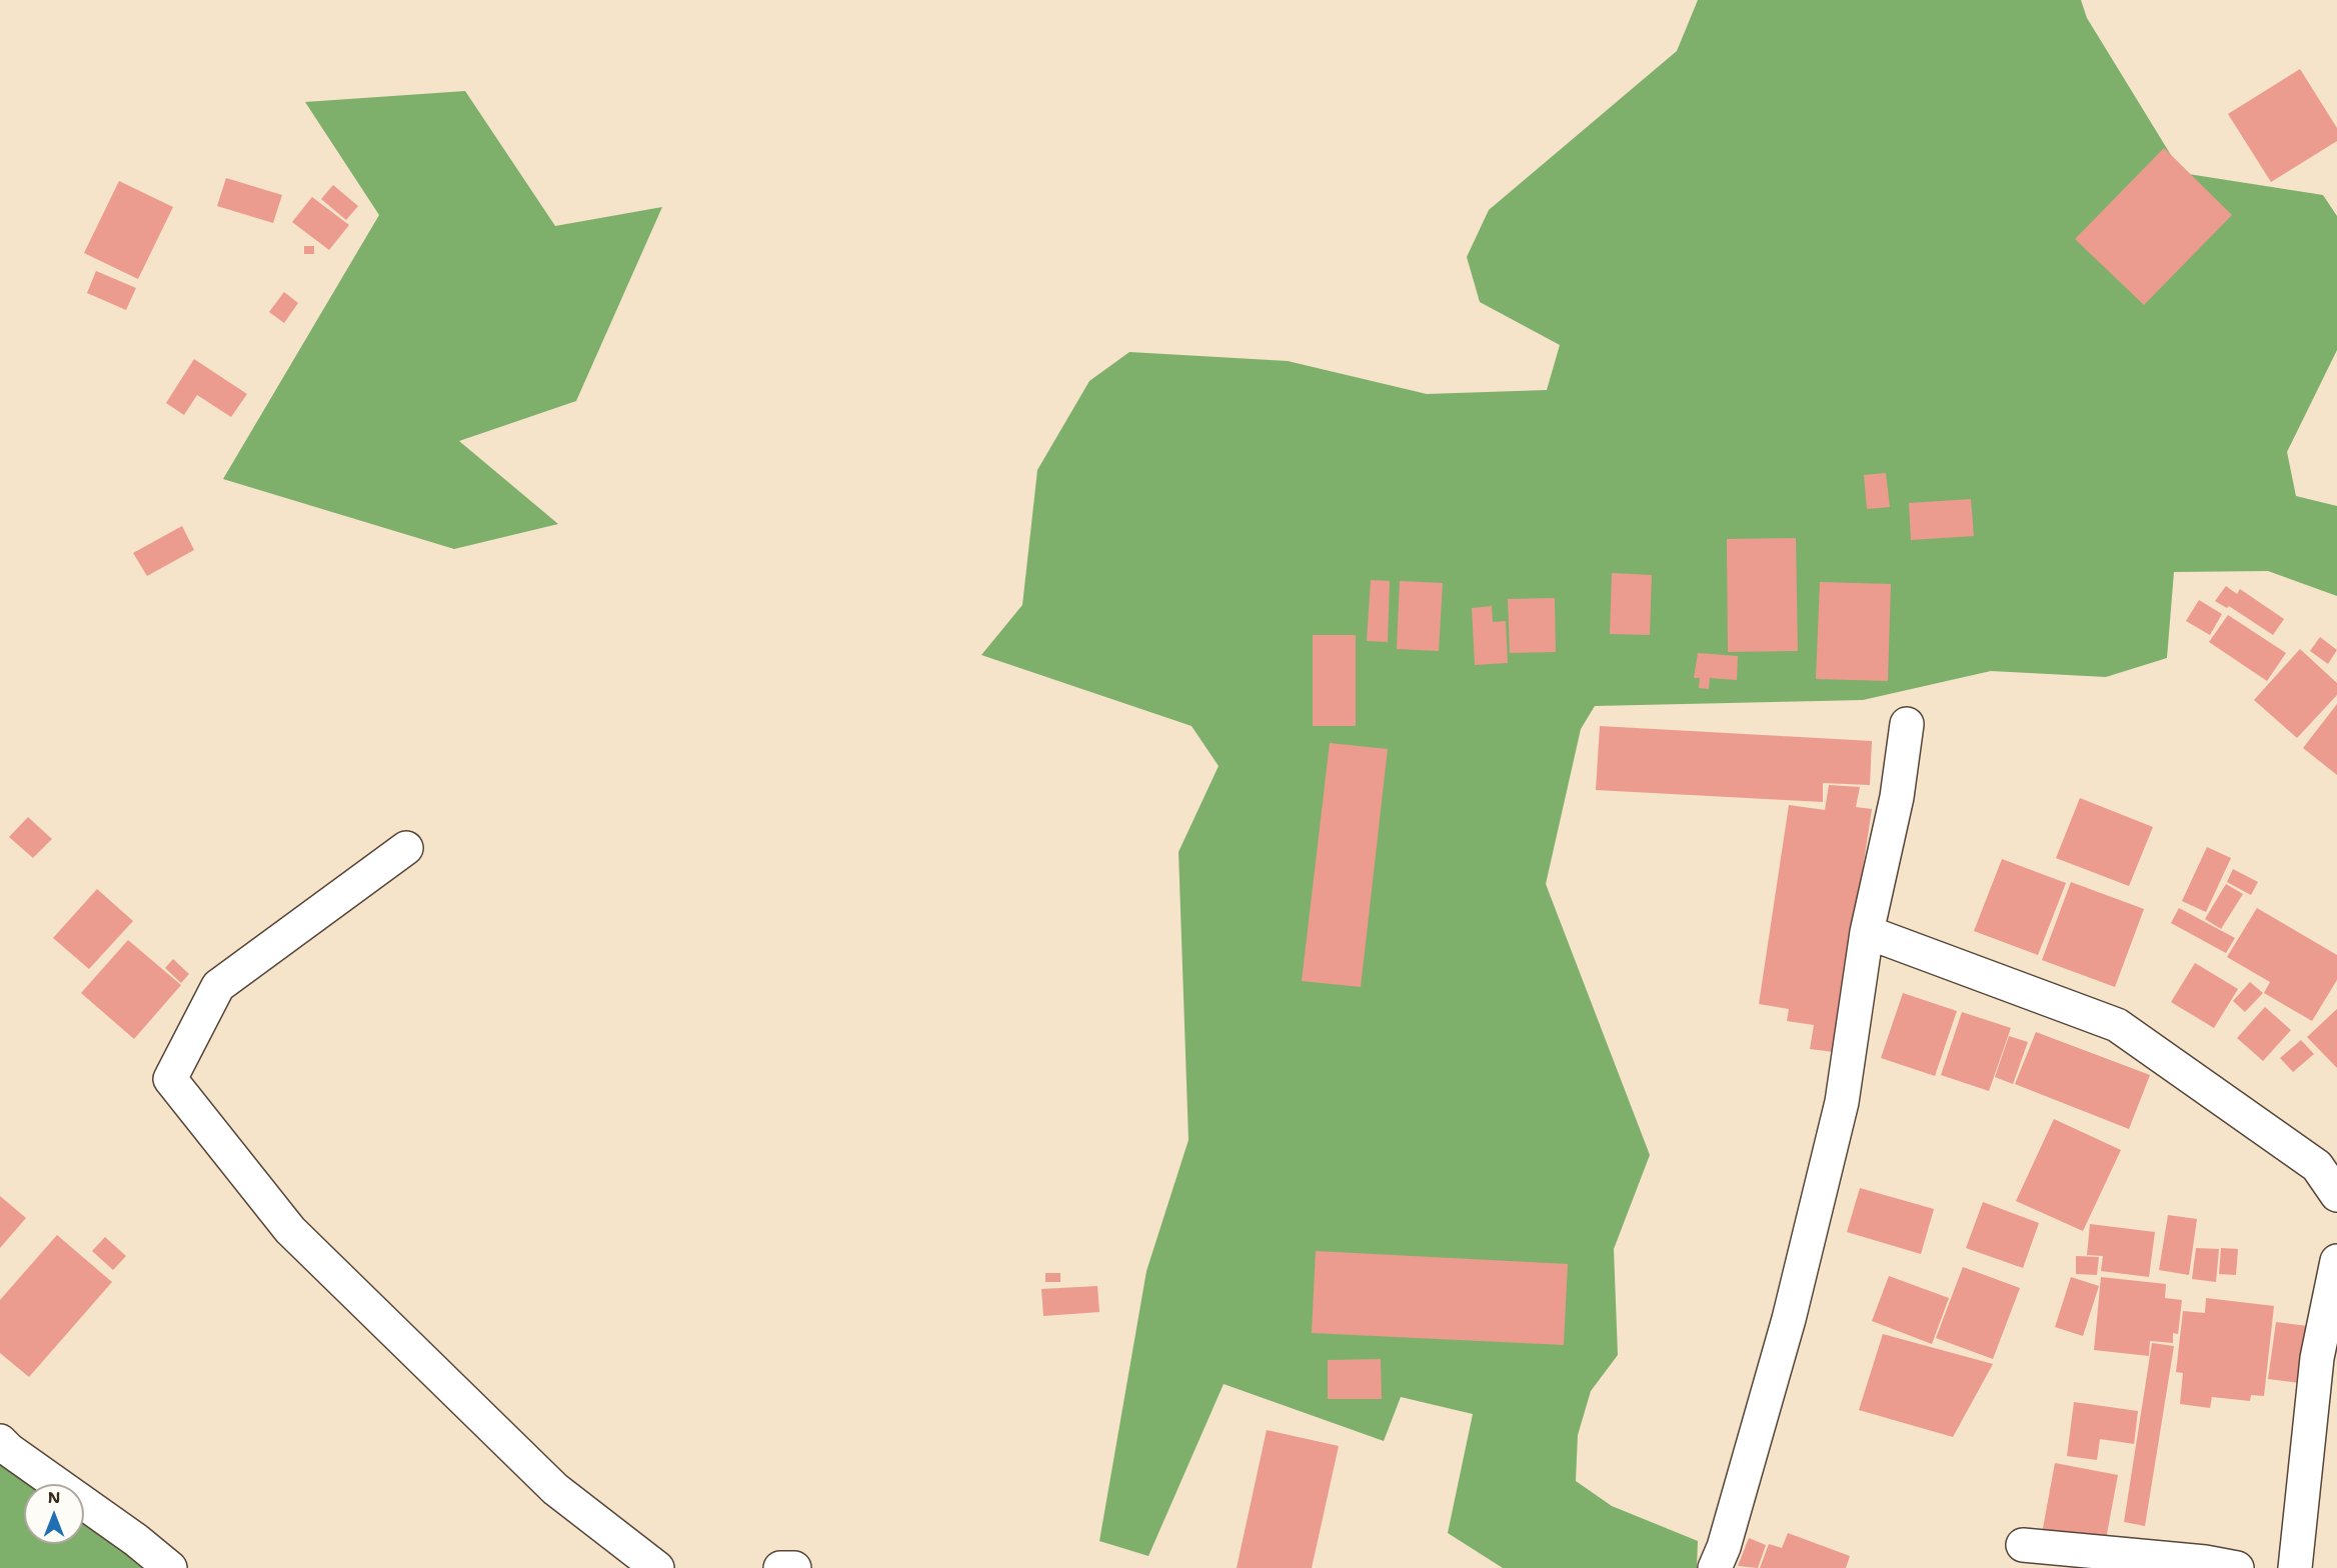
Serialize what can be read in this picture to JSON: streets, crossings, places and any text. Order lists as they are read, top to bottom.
{
  "north": "top"
}
